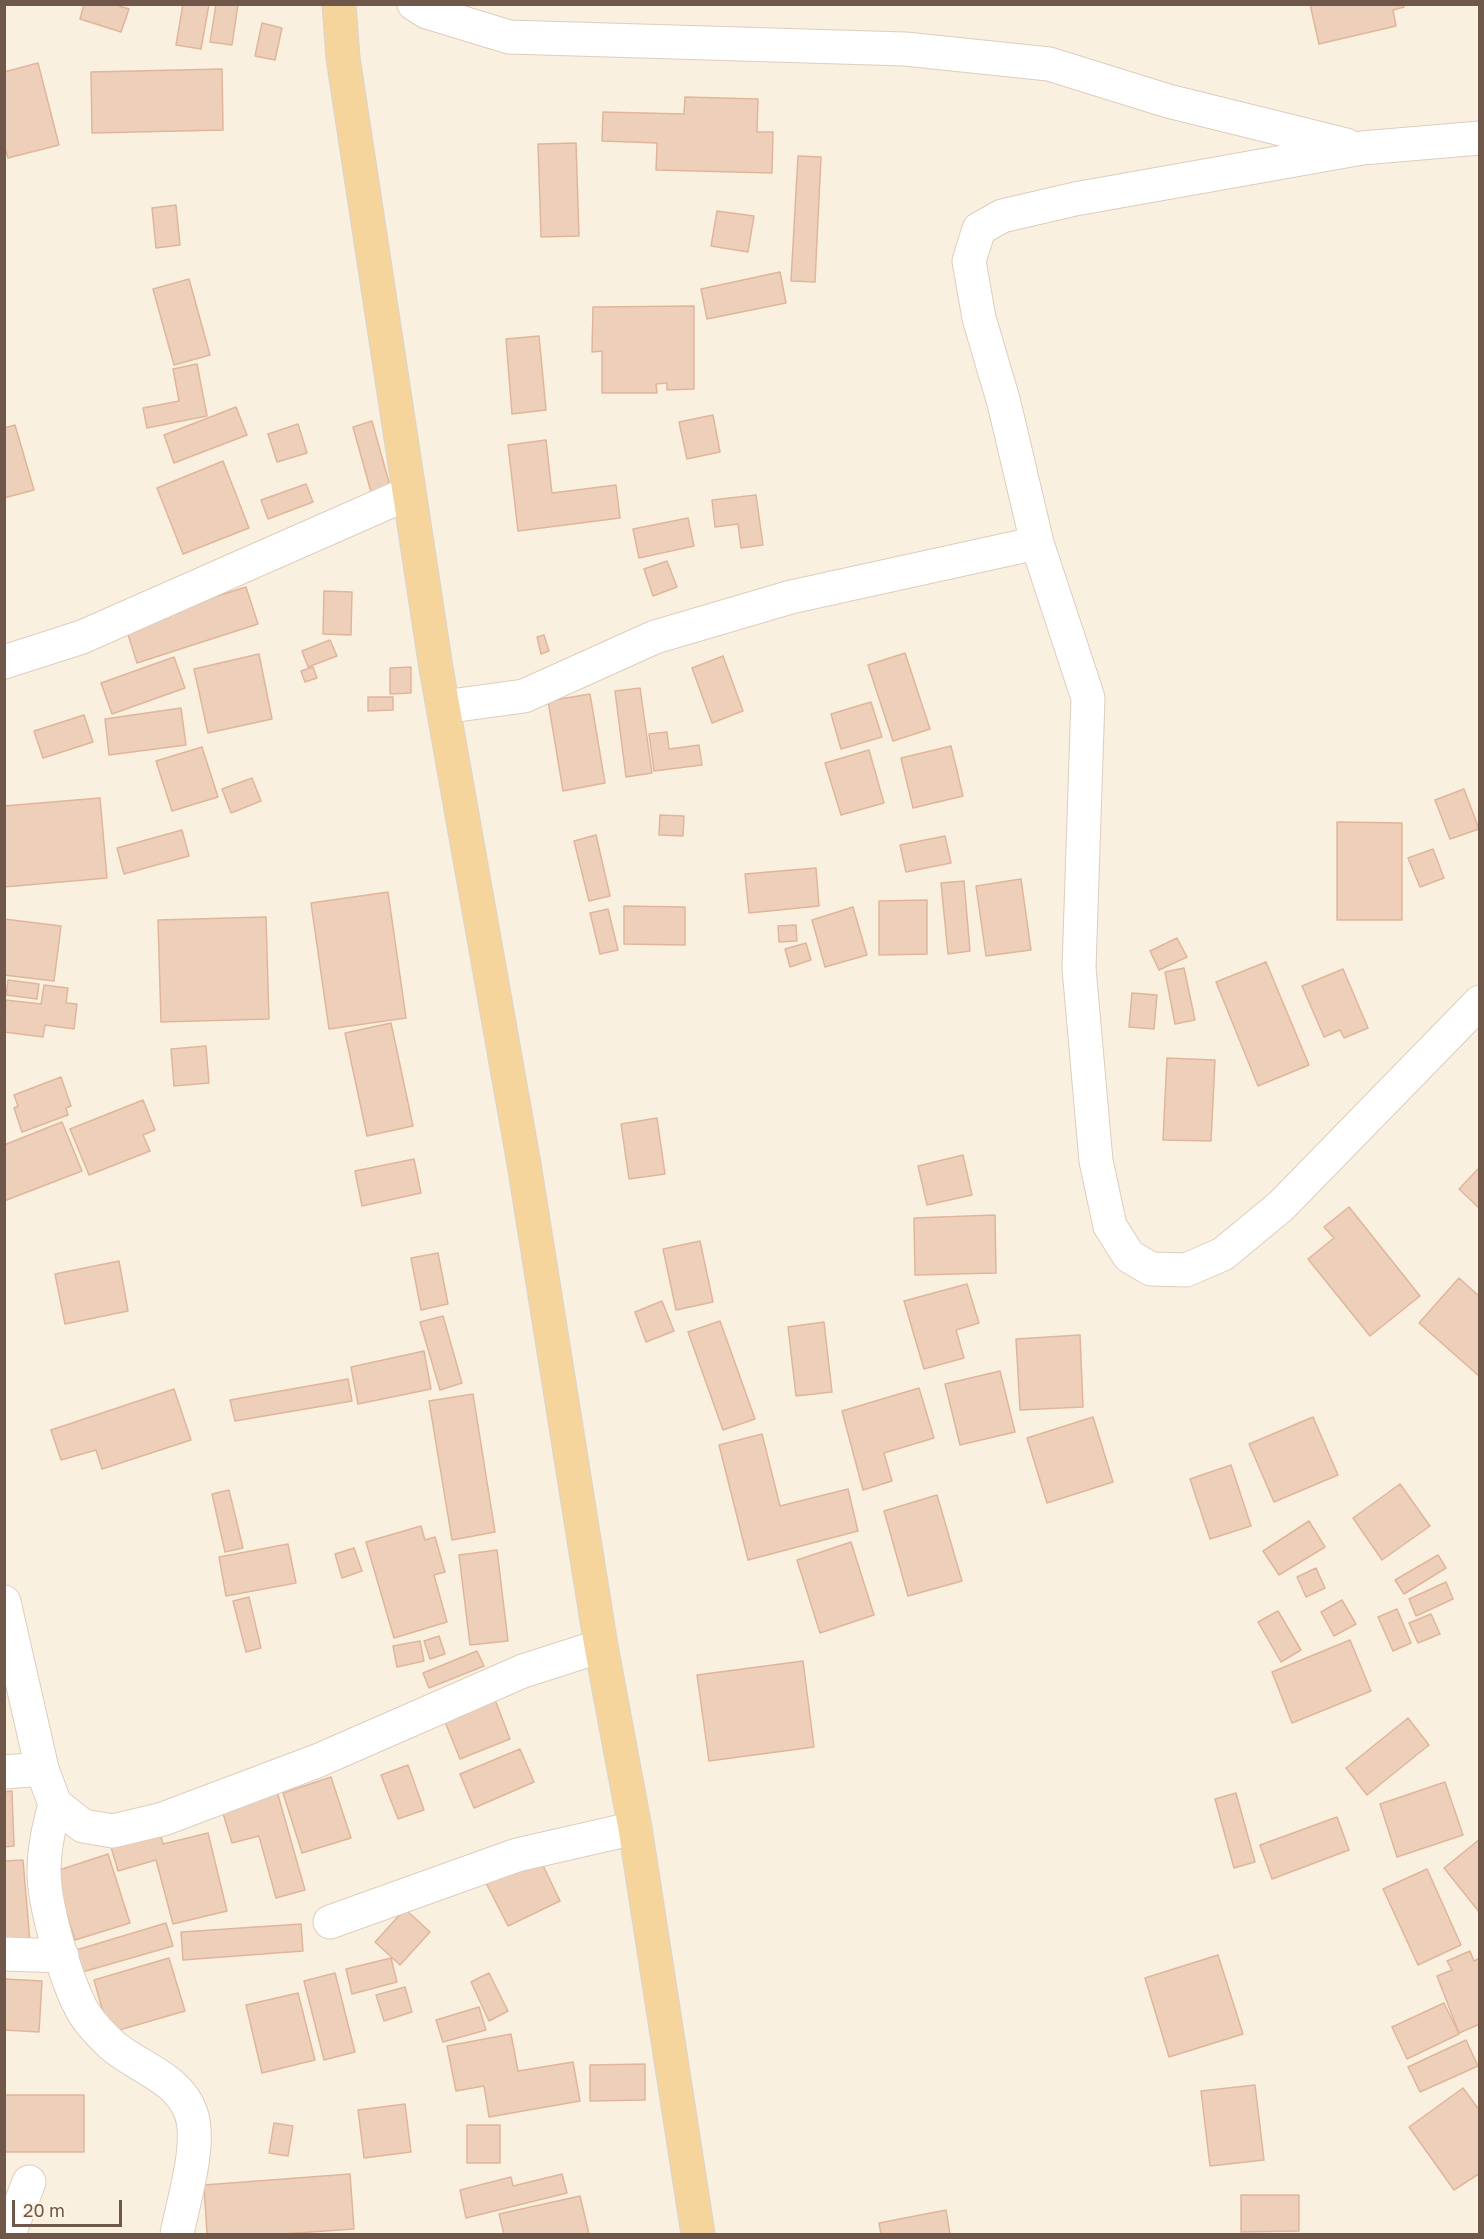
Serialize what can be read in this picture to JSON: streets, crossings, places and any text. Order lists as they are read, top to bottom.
{
  "scale_bar": "20 m"
}
